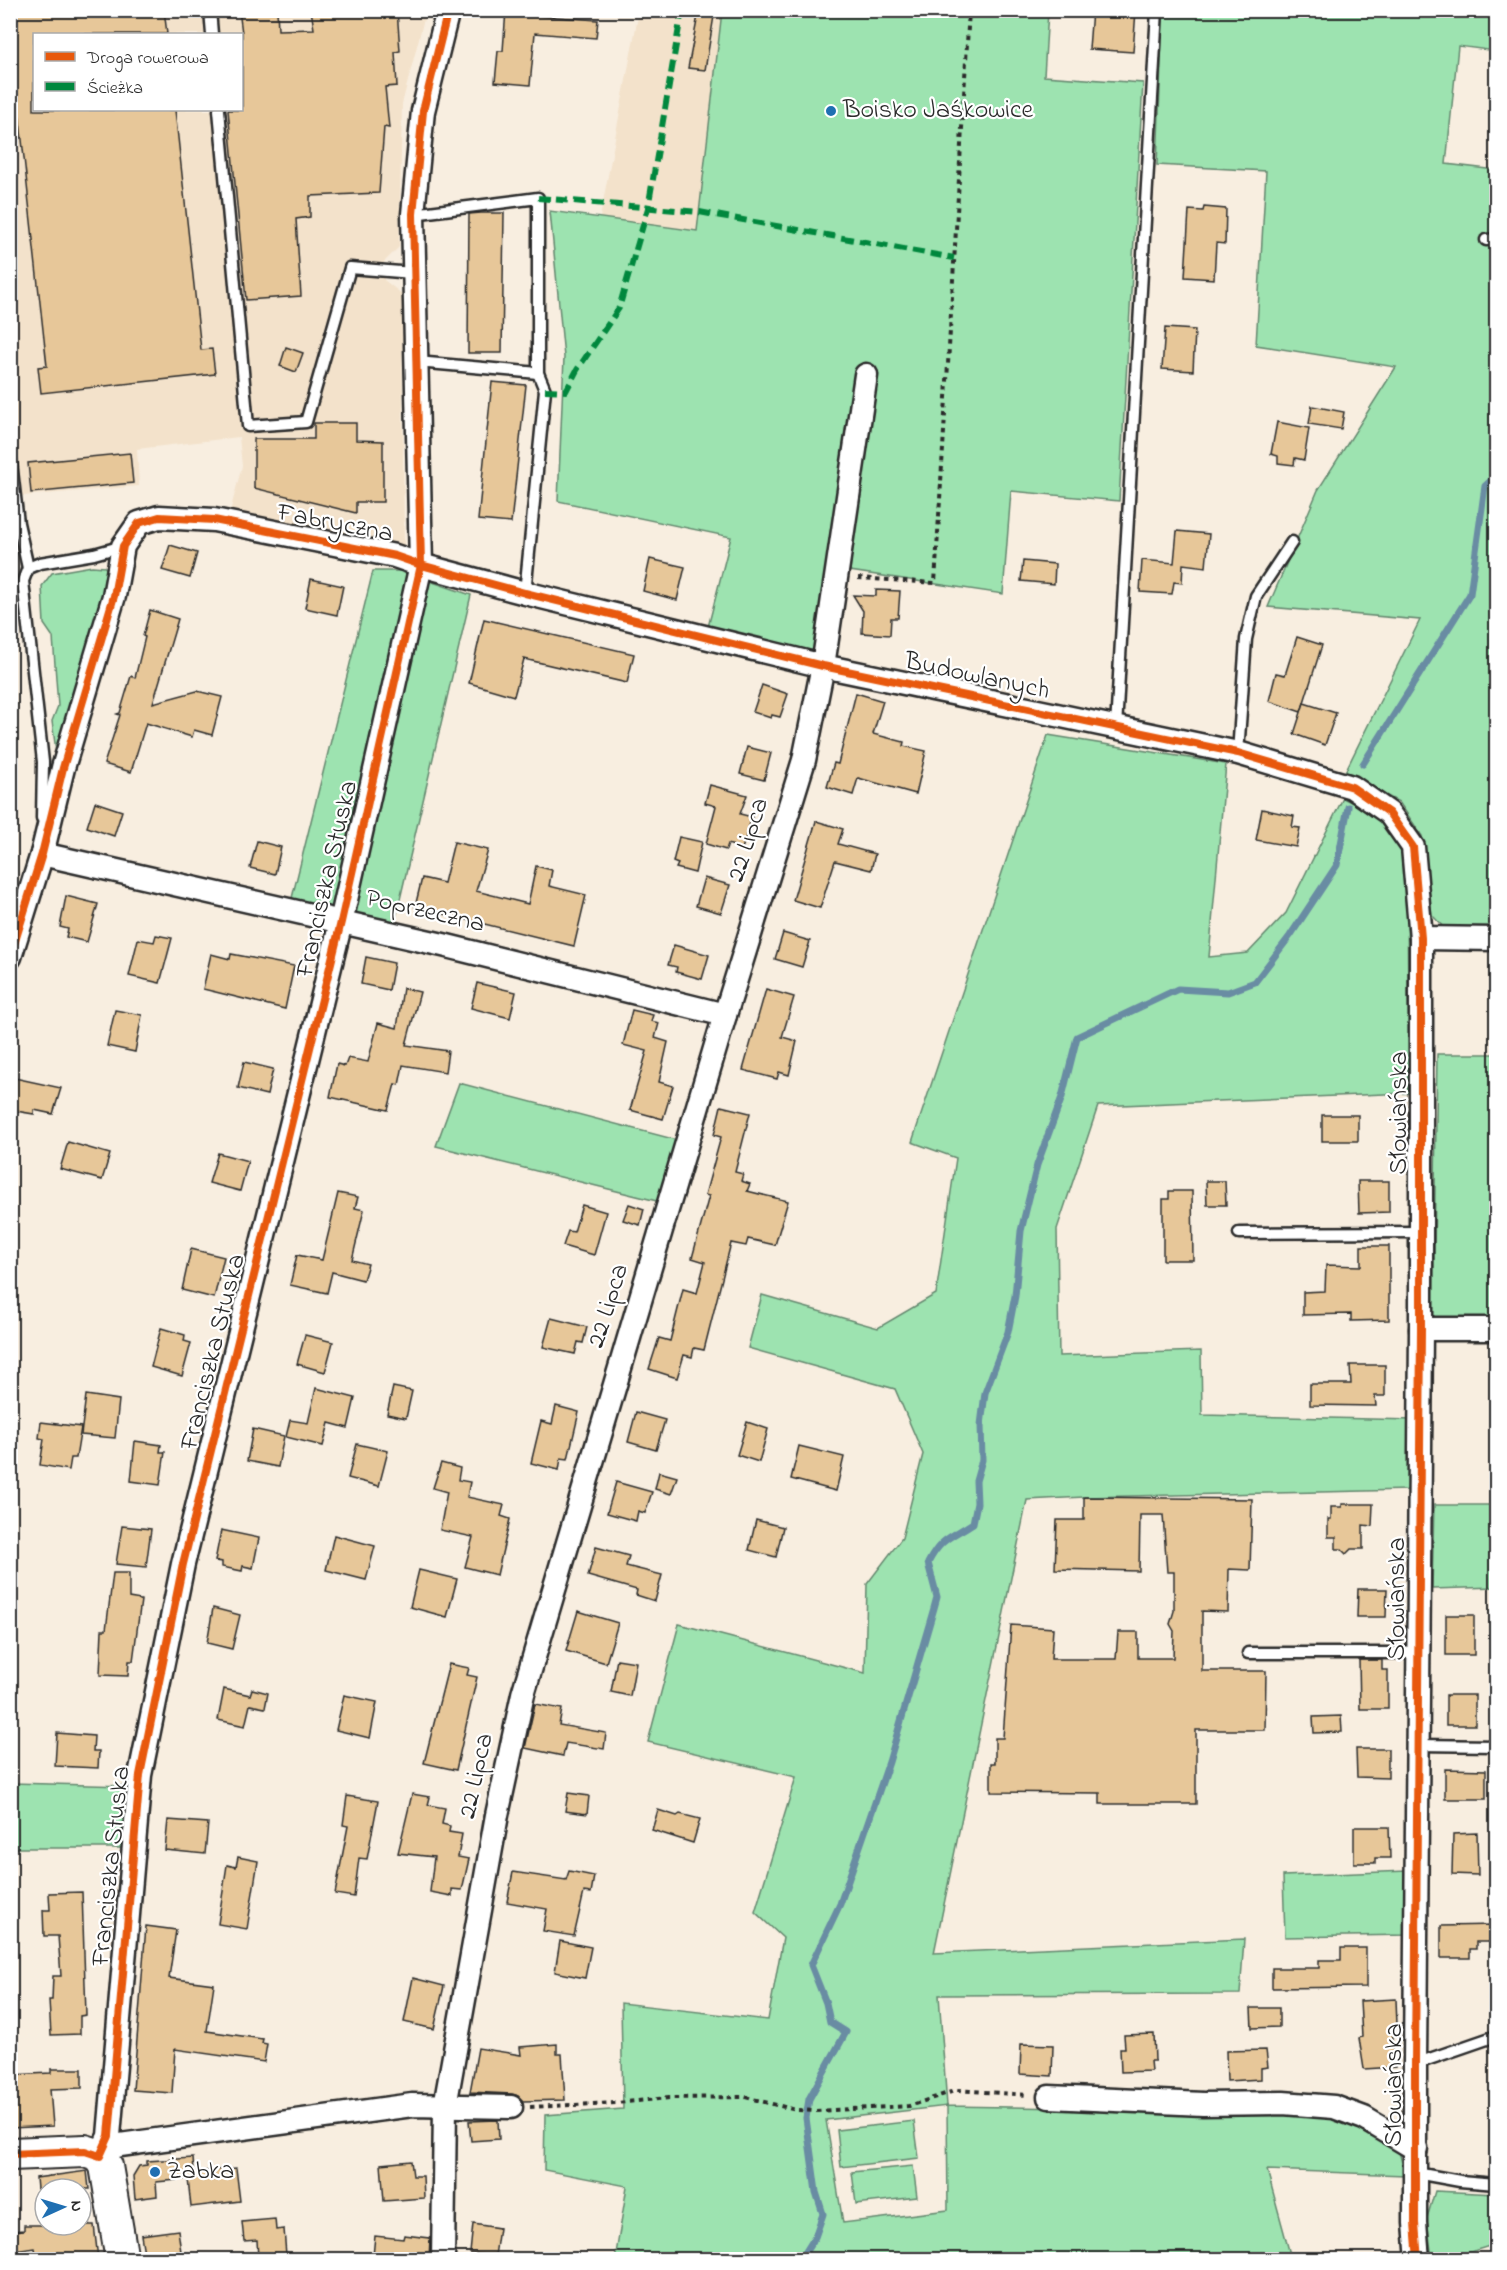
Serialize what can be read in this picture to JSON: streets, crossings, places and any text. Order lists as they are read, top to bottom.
{
  "streets": {
    "street": [
      "Fabryczna",
      "Budowlanych",
      "22 Lipca",
      "Franciszka Stuska",
      "Poprzeczna",
      "Słowiańska"
    ]
  },
  "crossings": [
    ["Fabryczna", "Budowlanych"],
    ["Fabryczna", "Franciszka Stuska"],
    ["Fabryczna", "Poprzeczna"],
    ["Budowlanych", "22 Lipca"],
    ["Budowlanych", "Franciszka Stuska"],
    ["Budowlanych", "Słowiańska"],
    ["22 Lipca", "Poprzeczna"],
    ["Franciszka Stuska", "Poprzeczna"]
  ],
  "places": ["Boisko Jaśkowice", "Żabka"],
  "legend": ["Droga rowerowa", "Ścieżka"],
  "north": "right"
}
